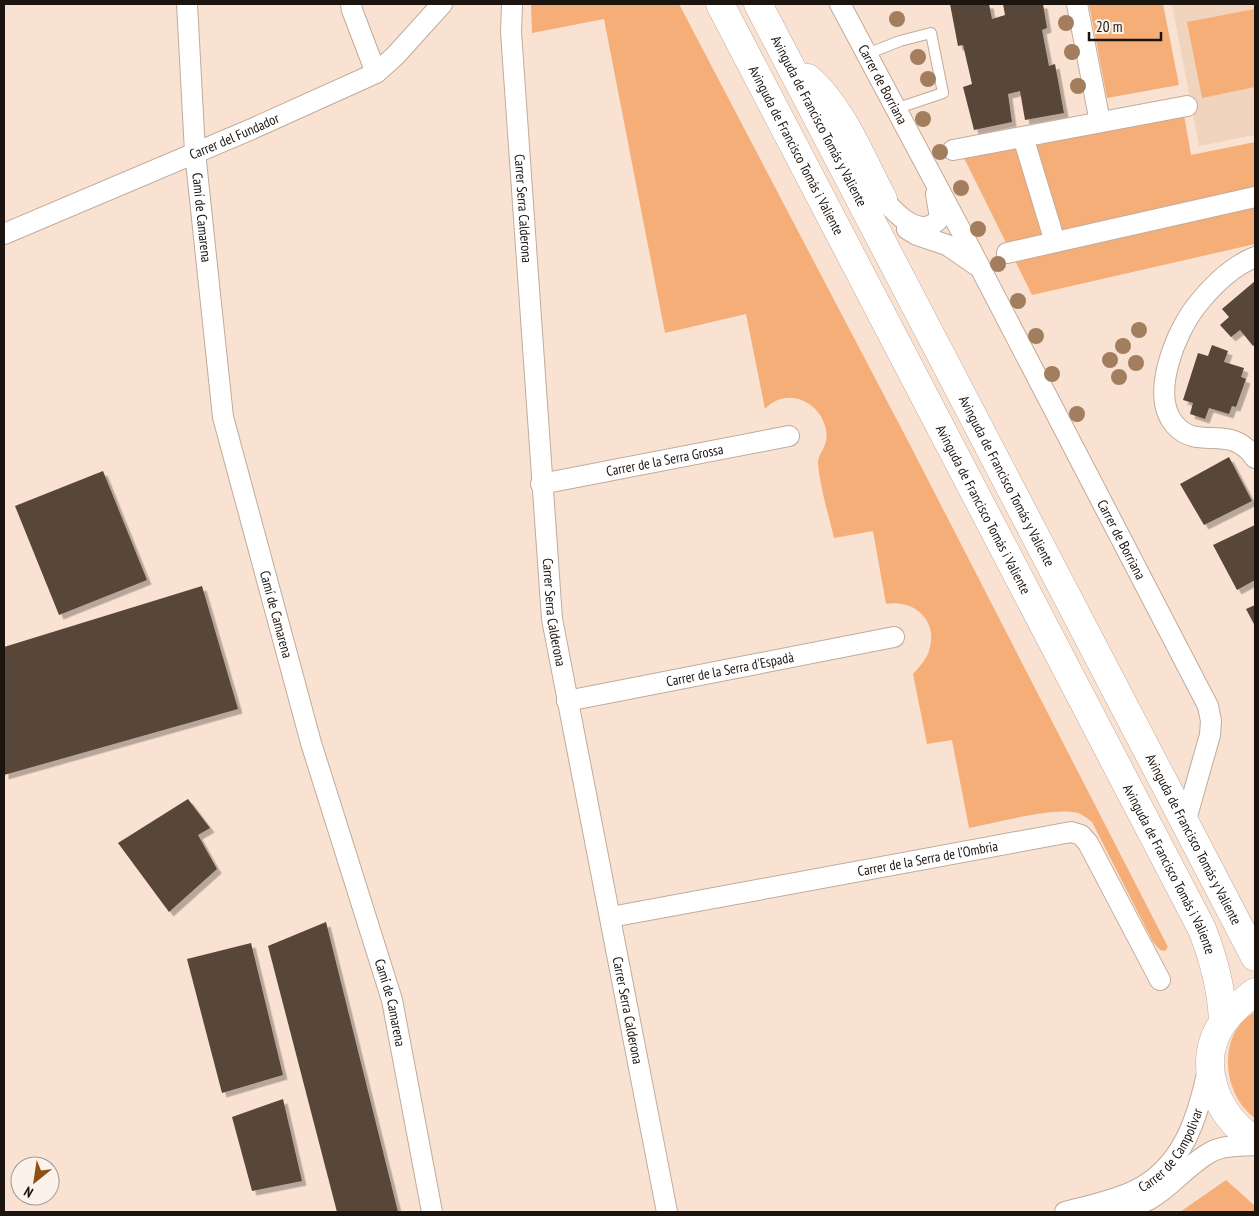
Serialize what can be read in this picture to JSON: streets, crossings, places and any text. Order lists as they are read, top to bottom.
{
  "streets": {
    "main road": ["Avinguda de Francisco Tomás y Valiente", "Avinguda de Francisco Tomás i Valiente"],
    "street": [
      "Carrer de Borriana",
      "Carrer del Fundador",
      "Carrer Serra Calderona",
      "Camí de Camarena",
      "Carrer de la Serra Grossa",
      "Carrer de la Serra d'Espadà",
      "Carrer de la Serra de l’Ombria",
      "Carrer de Campolivar"
    ]
  },
  "crossings": [
    ["Carrer de Borriana", "Avinguda de Francisco Tomás y Valiente"],
    ["Carrer del Fundador", "Camí de Camarena"],
    ["Carrer Serra Calderona", "Carrer de la Serra Grossa"],
    ["Carrer Serra Calderona", "Carrer de la Serra d'Espadà"],
    ["Carrer Serra Calderona", "Carrer de la Serra de l’Ombria"]
  ],
  "scale_bar": "20 m",
  "north": "bottom left"
}
